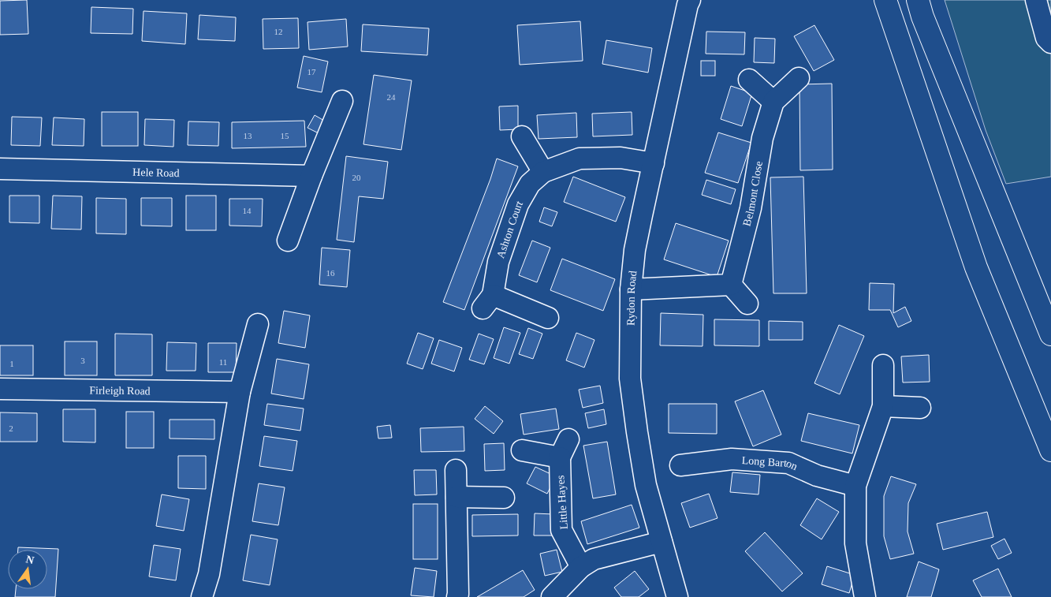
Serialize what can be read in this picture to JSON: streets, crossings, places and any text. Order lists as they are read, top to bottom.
{
  "streets": {
    "street": [
      "Hele Road",
      "Belmont Close",
      "Ashton Court",
      "Rydon Road",
      "Firleigh Road",
      "Long Barton",
      "Little Hayes"
    ]
  },
  "crossings": [
    ["Ashton Court", "Rydon Road"]
  ],
  "house_numbers": [
    "12",
    "17",
    "24",
    "13",
    "15",
    "20",
    "14",
    "16",
    "3",
    "11",
    "1",
    "2"
  ],
  "north": "top"
}
